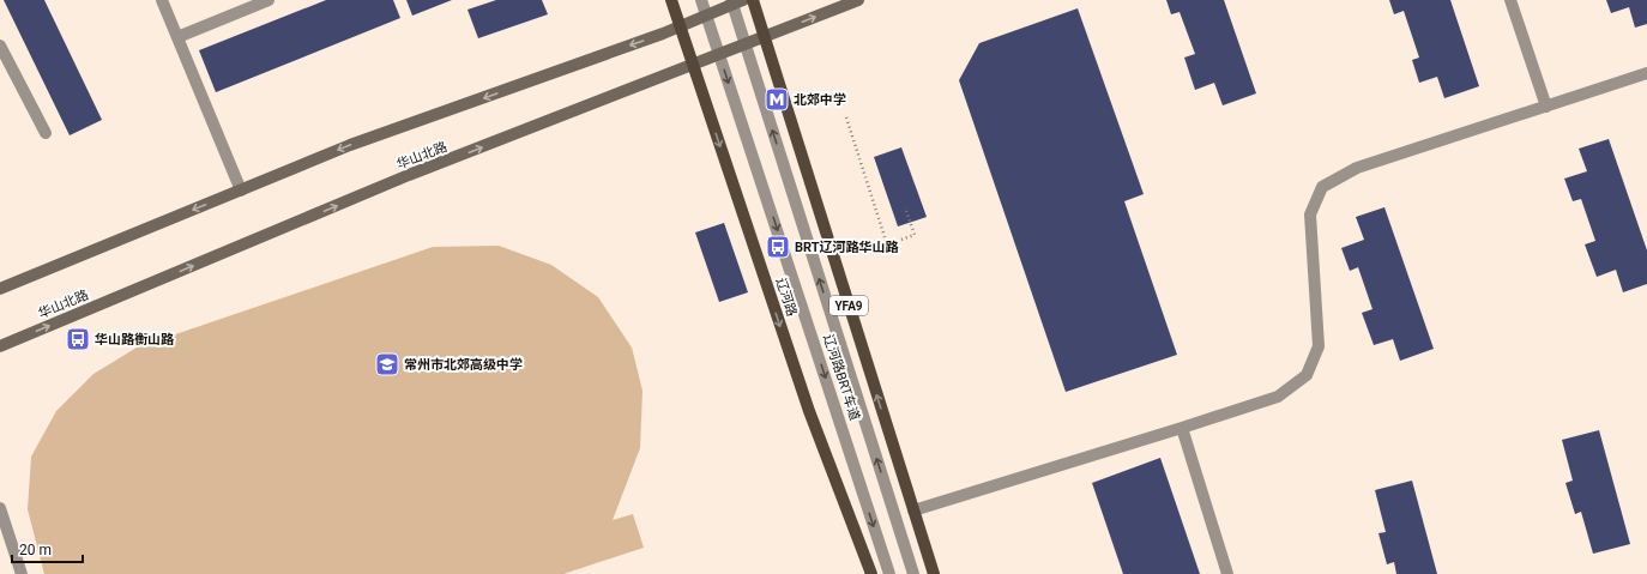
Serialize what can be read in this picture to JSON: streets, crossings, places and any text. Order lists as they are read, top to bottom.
{
  "streets": {
    "main road": ["华山北路", "辽河路", "YFA9"],
    "lane": ["辽河路BRT车道"]
  },
  "crossings": [
    ["华山北路", "辽河路"],
    ["华山北路", "YFA9"],
    ["华山北路", "辽河路BRT车道"]
  ],
  "places": {
    "metro station": ["北郊中学"],
    "bus stop": ["BRT辽河路华山路", "华山路衡山路"],
    "school or university": ["常州市北郊高级中学"]
  },
  "scale_bar": "20 m"
}
